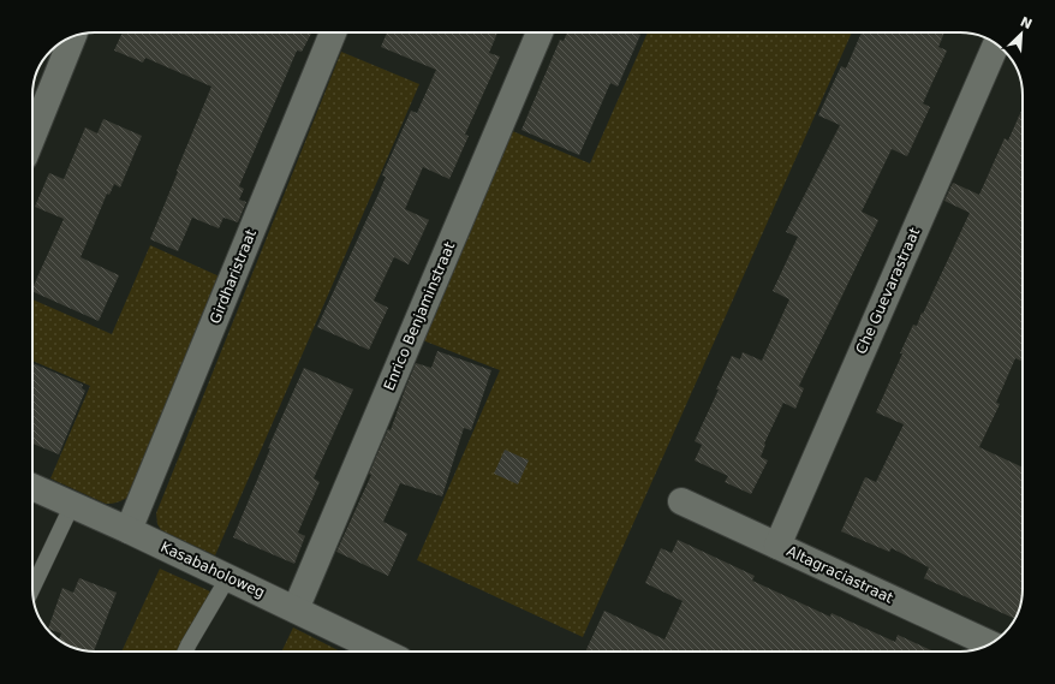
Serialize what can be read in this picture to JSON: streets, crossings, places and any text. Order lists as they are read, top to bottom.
{
  "streets": {
    "street": [
      "Girdharistraat",
      "Che Guevarastraat",
      "Enrico Benjaminstraat",
      "Kasabaholoweg",
      "Altagraciastraat"
    ]
  },
  "crossings": [
    ["Girdharistraat", "Kasabaholoweg"],
    ["Che Guevarastraat", "Altagraciastraat"],
    ["Enrico Benjaminstraat", "Kasabaholoweg"]
  ],
  "north": "top right"
}
